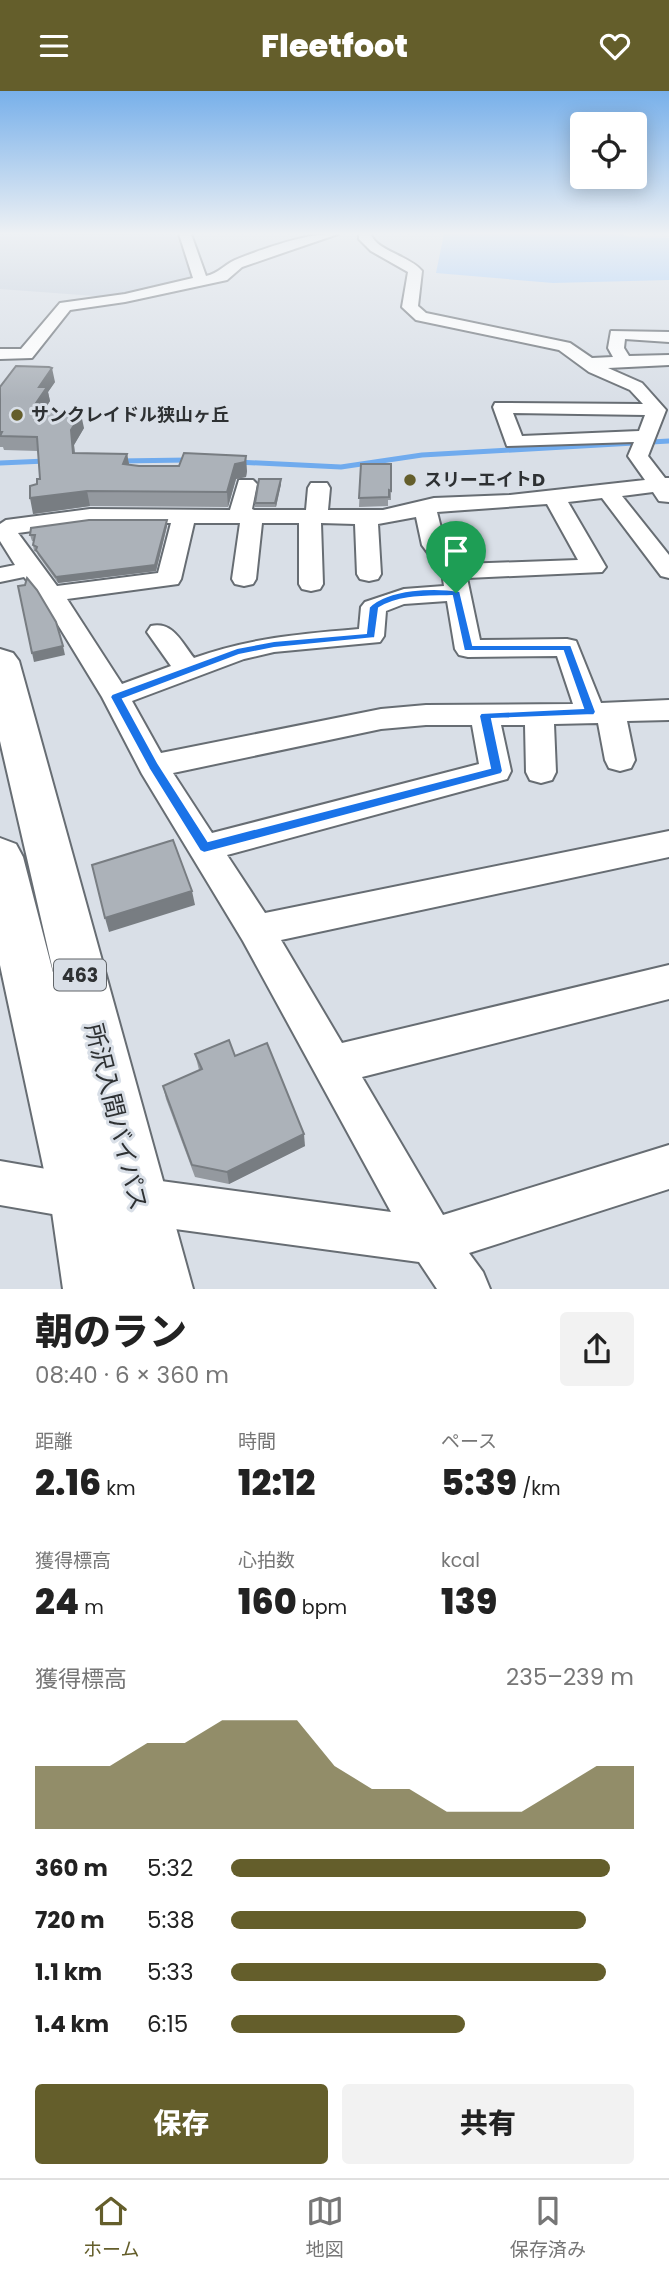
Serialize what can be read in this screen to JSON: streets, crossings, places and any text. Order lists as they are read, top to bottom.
{
  "streets": {
    "highway": ["463", "所沢入間バイパス"]
  },
  "places": ["サンクレイドル狭山ヶ丘", "スリーエイトD"],
  "page": {
    "header": "Fleetfoot",
    "heading": ["朝のラン", "08:40 · 6 × 360 m"],
    "stats": [
      ["距離", "2.16 km"],
      ["時間", "12:12"],
      ["ペース", "5:39 /km"],
      ["獲得標高", "24 m"],
      ["心拍数", "160 bpm"],
      ["kcal", "139"]
    ],
    "chart": ["獲得標高", "235–239 m"],
    "list": [
      {
        "name": "360 m",
        "note": "5:32"
      },
      {
        "name": "720 m",
        "note": "5:38"
      },
      {
        "name": "1.1 km",
        "note": "5:33"
      },
      {
        "name": "1.4 km",
        "note": "6:15"
      }
    ],
    "buttons": ["保存", "共有"],
    "tabs": ["ホーム", "地図", "保存済み"]
  }
}
